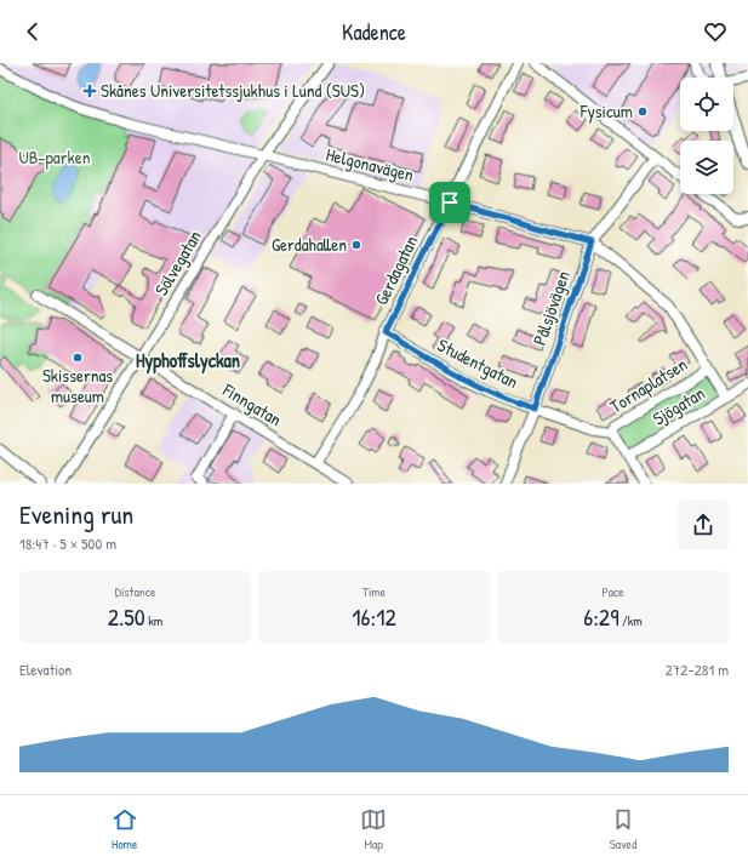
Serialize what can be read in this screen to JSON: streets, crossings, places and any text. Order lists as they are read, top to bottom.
{
  "streets": {
    "street": [
      "Helgonavägen",
      "Sölvegatan",
      "Gerdagatan",
      "Pålsjövägen",
      "Studentgatan",
      "Tornaplatsen",
      "Finngatan",
      "Sjögatan"
    ]
  },
  "crossings": [
    ["Helgonavägen", "Sölvegatan"],
    ["Helgonavägen", "Gerdagatan"],
    ["Helgonavägen", "Pålsjövägen"],
    ["Helgonavägen", "Tornaplatsen"],
    ["Helgonavägen", "Sjögatan"],
    ["Sölvegatan", "Finngatan"],
    ["Gerdagatan", "Studentgatan"],
    ["Gerdagatan", "Finngatan"],
    ["Pålsjövägen", "Studentgatan"],
    ["Studentgatan", "Tornaplatsen"]
  ],
  "districts": ["Hyphoffslyckan"],
  "parks": ["UB-parken"],
  "places": {
    "health": ["Skånes Universitetssjukhus i Lund (SUS)"],
    "other": ["Fysicum", "Gerdahallen", "Skissernas museum"]
  },
  "page": {
    "header": "Kadence",
    "heading": ["Evening run", "18:47 · 5 × 500 m"],
    "stats": [
      ["Distance", "2.50 km"],
      ["Time", "16:12"],
      ["Pace", "6:29 /km"]
    ],
    "chart": ["Elevation", "272–281 m"],
    "tabs": ["Home", "Map", "Saved"]
  }
}
